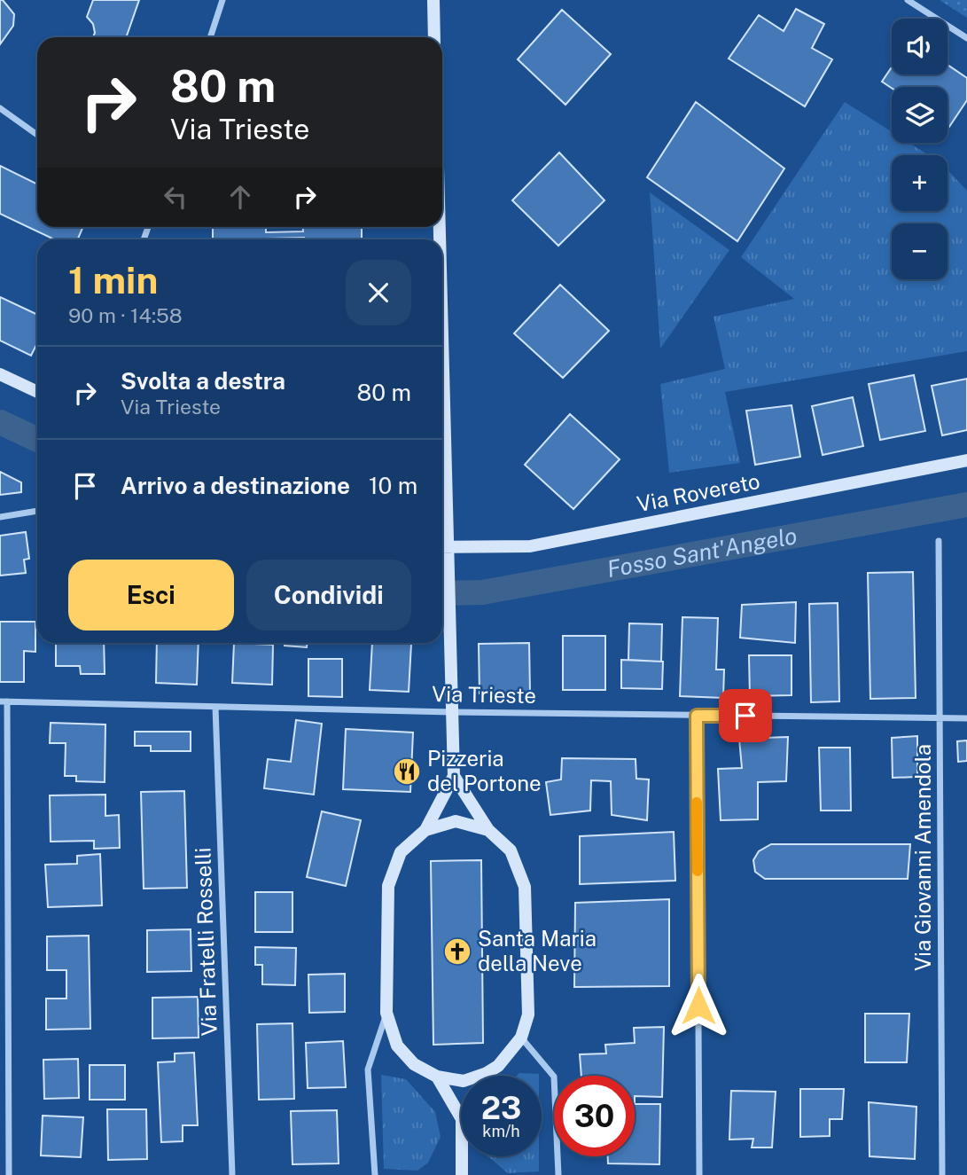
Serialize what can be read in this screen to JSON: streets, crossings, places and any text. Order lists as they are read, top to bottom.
{
  "streets": {
    "street": [
      "Via Rovereto",
      "Via Trieste",
      "Via Giovanni Amendola",
      "Via Fratelli Rosselli"
    ]
  },
  "crossings": [
    ["Via Trieste", "Via Giovanni Amendola"],
    ["Via Trieste", "Via Fratelli Rosselli"]
  ],
  "water": ["Fosso Sant'Angelo"],
  "places": {
    "restaurant": ["Pizzeria del Portone"],
    "church": ["Santa Maria della Neve"]
  },
  "page": {
    "map_buttons": ["+", "−"],
    "turn": ["80 m", "Via Trieste"],
    "heading": ["1 min", "90 m · 14:58"],
    "list": [
      {
        "name": "Svolta a destra",
        "note": "Via Trieste",
        "value": "80 m"
      },
      {
        "name": "Arrivo a destinazione",
        "value": "10 m"
      }
    ],
    "buttons": ["Esci", "Condividi"],
    "speed": "23 km/h",
    "limit": "30"
  }
}
